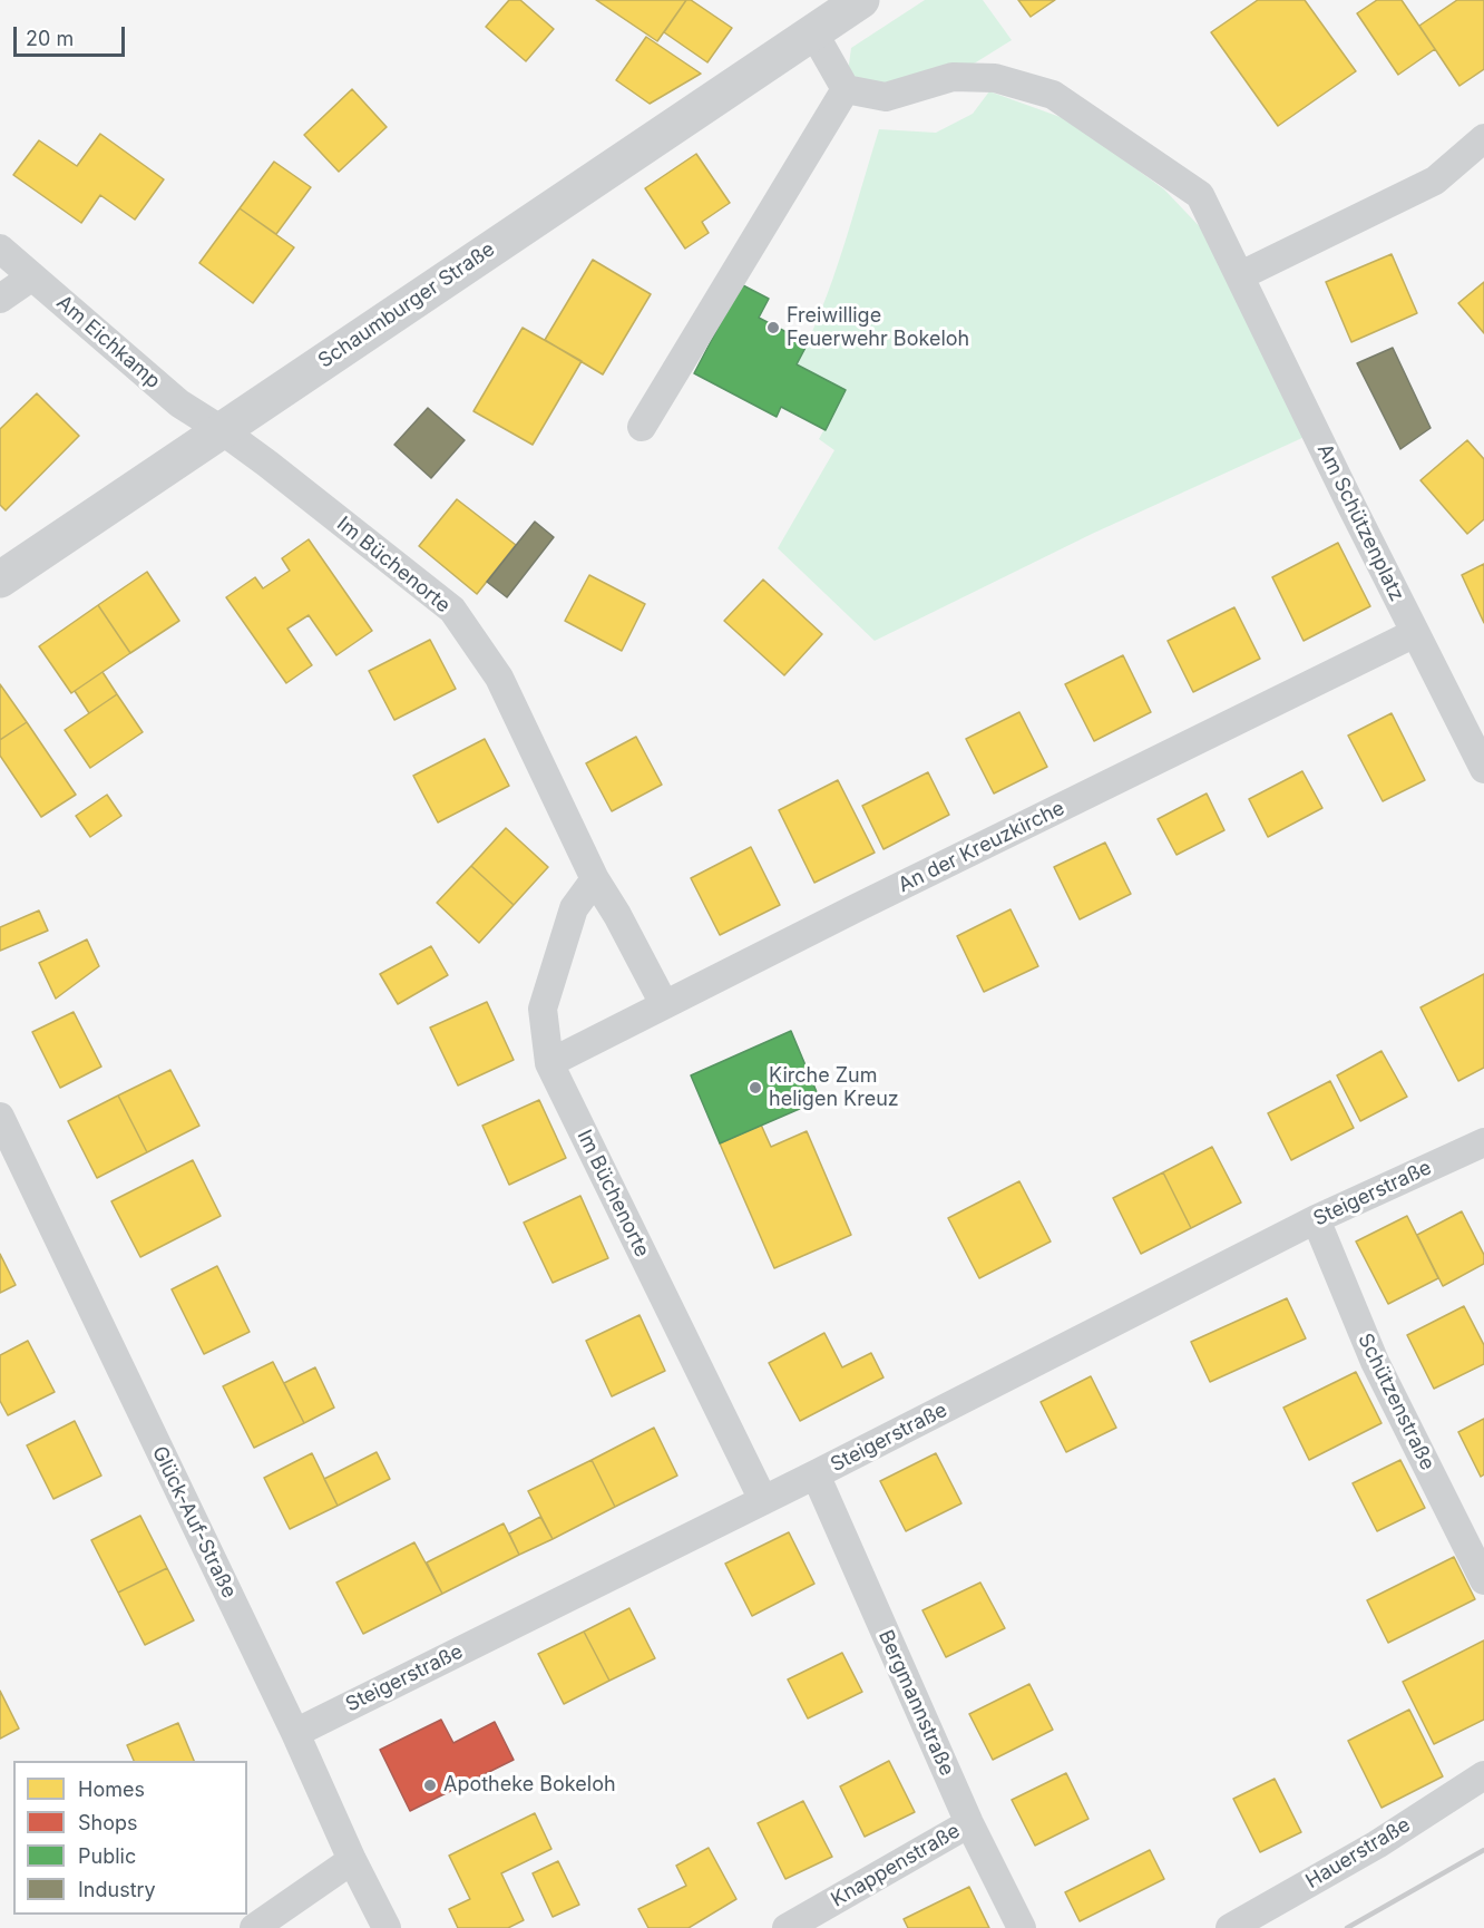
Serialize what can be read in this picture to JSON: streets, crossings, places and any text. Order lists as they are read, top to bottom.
{
  "streets": {
    "street": [
      "Schaumburger Straße",
      "Am Eichkamp",
      "Am Schützenplatz",
      "Im Büchenorte",
      "An der Kreuzkirche",
      "Steigerstraße",
      "Schützenstraße",
      "Glück-Auf-Straße",
      "Bergmannstraße",
      "Hauerstraße",
      "Knappenstraße"
    ]
  },
  "crossings": [
    ["Schaumburger Straße", "Am Eichkamp"],
    ["Schaumburger Straße", "Im Büchenorte"],
    ["Am Eichkamp", "Im Büchenorte"],
    ["Am Schützenplatz", "An der Kreuzkirche"],
    ["Im Büchenorte", "An der Kreuzkirche"],
    ["Im Büchenorte", "Steigerstraße"],
    ["Steigerstraße", "Schützenstraße"],
    ["Steigerstraße", "Glück-Auf-Straße"],
    ["Steigerstraße", "Bergmannstraße"],
    ["Bergmannstraße", "Knappenstraße"]
  ],
  "places": ["Freiwillige Feuerwehr Bokeloh", "Kirche Zum heligen Kreuz", "Apotheke Bokeloh"],
  "legend": [
    "Homes",
    "Shops",
    "Public",
    "Industry"
  ],
  "scale_bar": "20 m"
}
